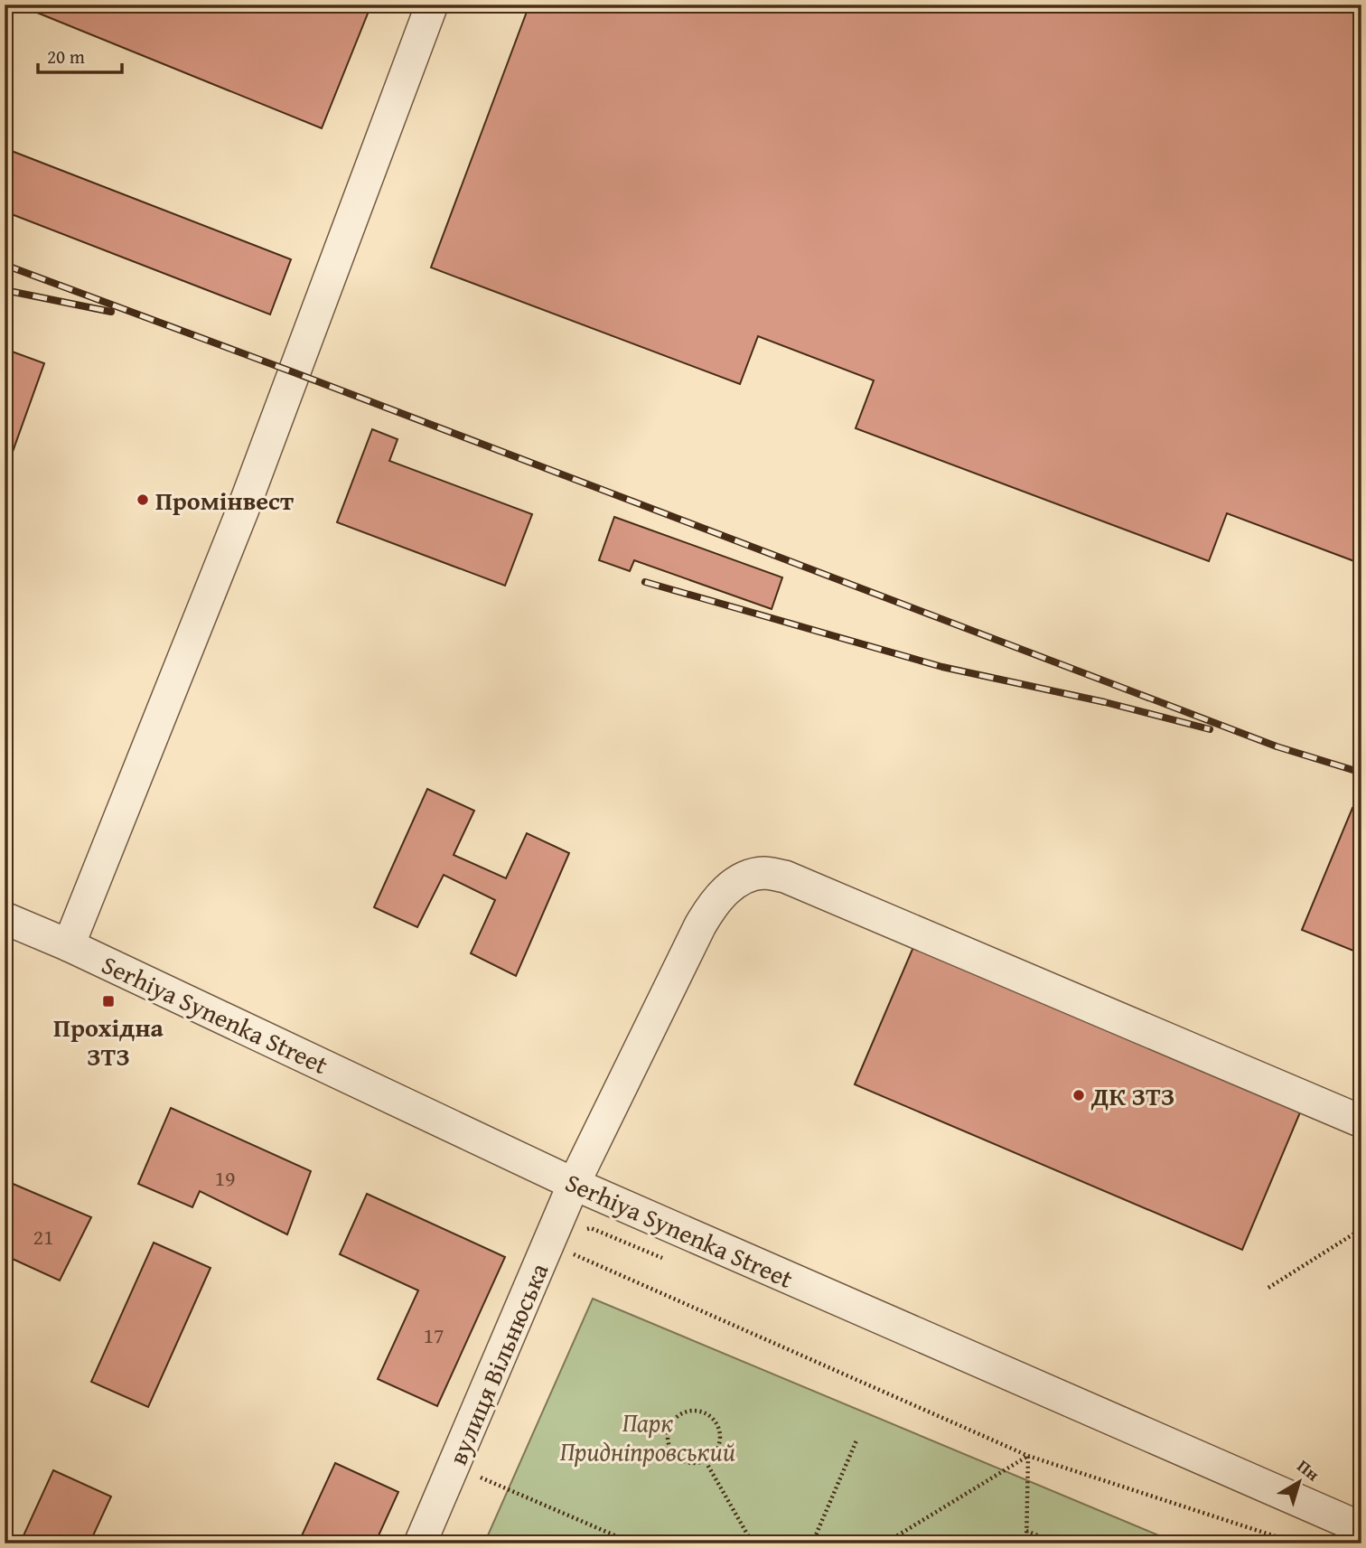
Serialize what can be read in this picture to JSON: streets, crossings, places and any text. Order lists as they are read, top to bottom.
{
  "streets": {
    "street": ["Serhiya Synenka Street", "вулиця Вільнюська"]
  },
  "crossings": [
    ["Serhiya Synenka Street", "вулиця Вільнюська"]
  ],
  "parks": ["Парк Придніпровський"],
  "places": {
    "other": ["Промінвест", "ДК ЗТЗ"],
    "transit": ["Прохідна ЗТЗ"]
  },
  "house_numbers": ["19", "21", "17"],
  "scale_bar": "20 m",
  "north": "top right"
}
